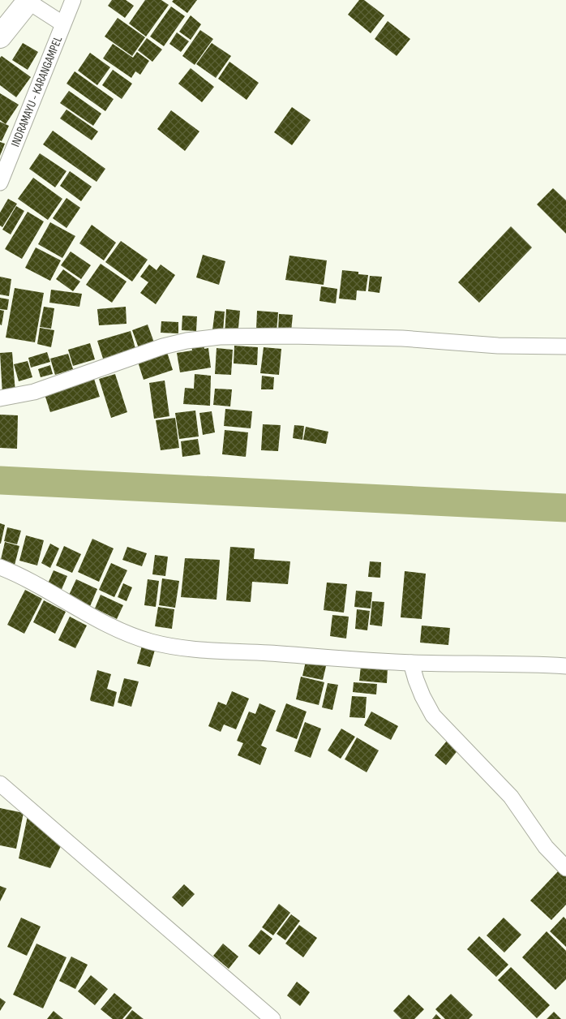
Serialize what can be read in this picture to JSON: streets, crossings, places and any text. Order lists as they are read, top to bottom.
{
  "streets": {
    "street": ["INDRAMAYU - KARANGAMPEL"]
  }
}
